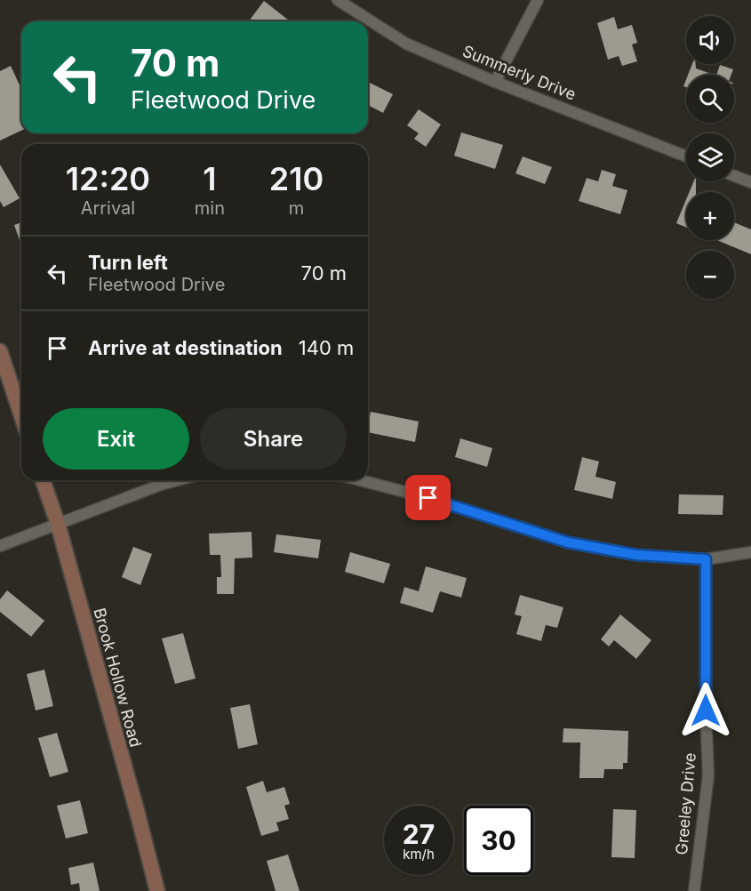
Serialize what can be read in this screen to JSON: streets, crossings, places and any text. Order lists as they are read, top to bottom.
{
  "streets": {
    "street": ["Summerly Drive", "Brook Hollow Road", "Greeley Drive"]
  },
  "page": {
    "map_buttons": ["+", "−"],
    "turn": ["70 m", "Fleetwood Drive"],
    "eta": [
      "12:20",
      "Arrival",
      "1",
      "min",
      "210",
      "m"
    ],
    "list": [
      {
        "name": "Turn left",
        "note": "Fleetwood Drive",
        "value": "70 m"
      },
      {
        "name": "Arrive at destination",
        "value": "140 m"
      }
    ],
    "buttons": ["Exit", "Share"],
    "speed": "27 km/h",
    "limit": "30"
  }
}
